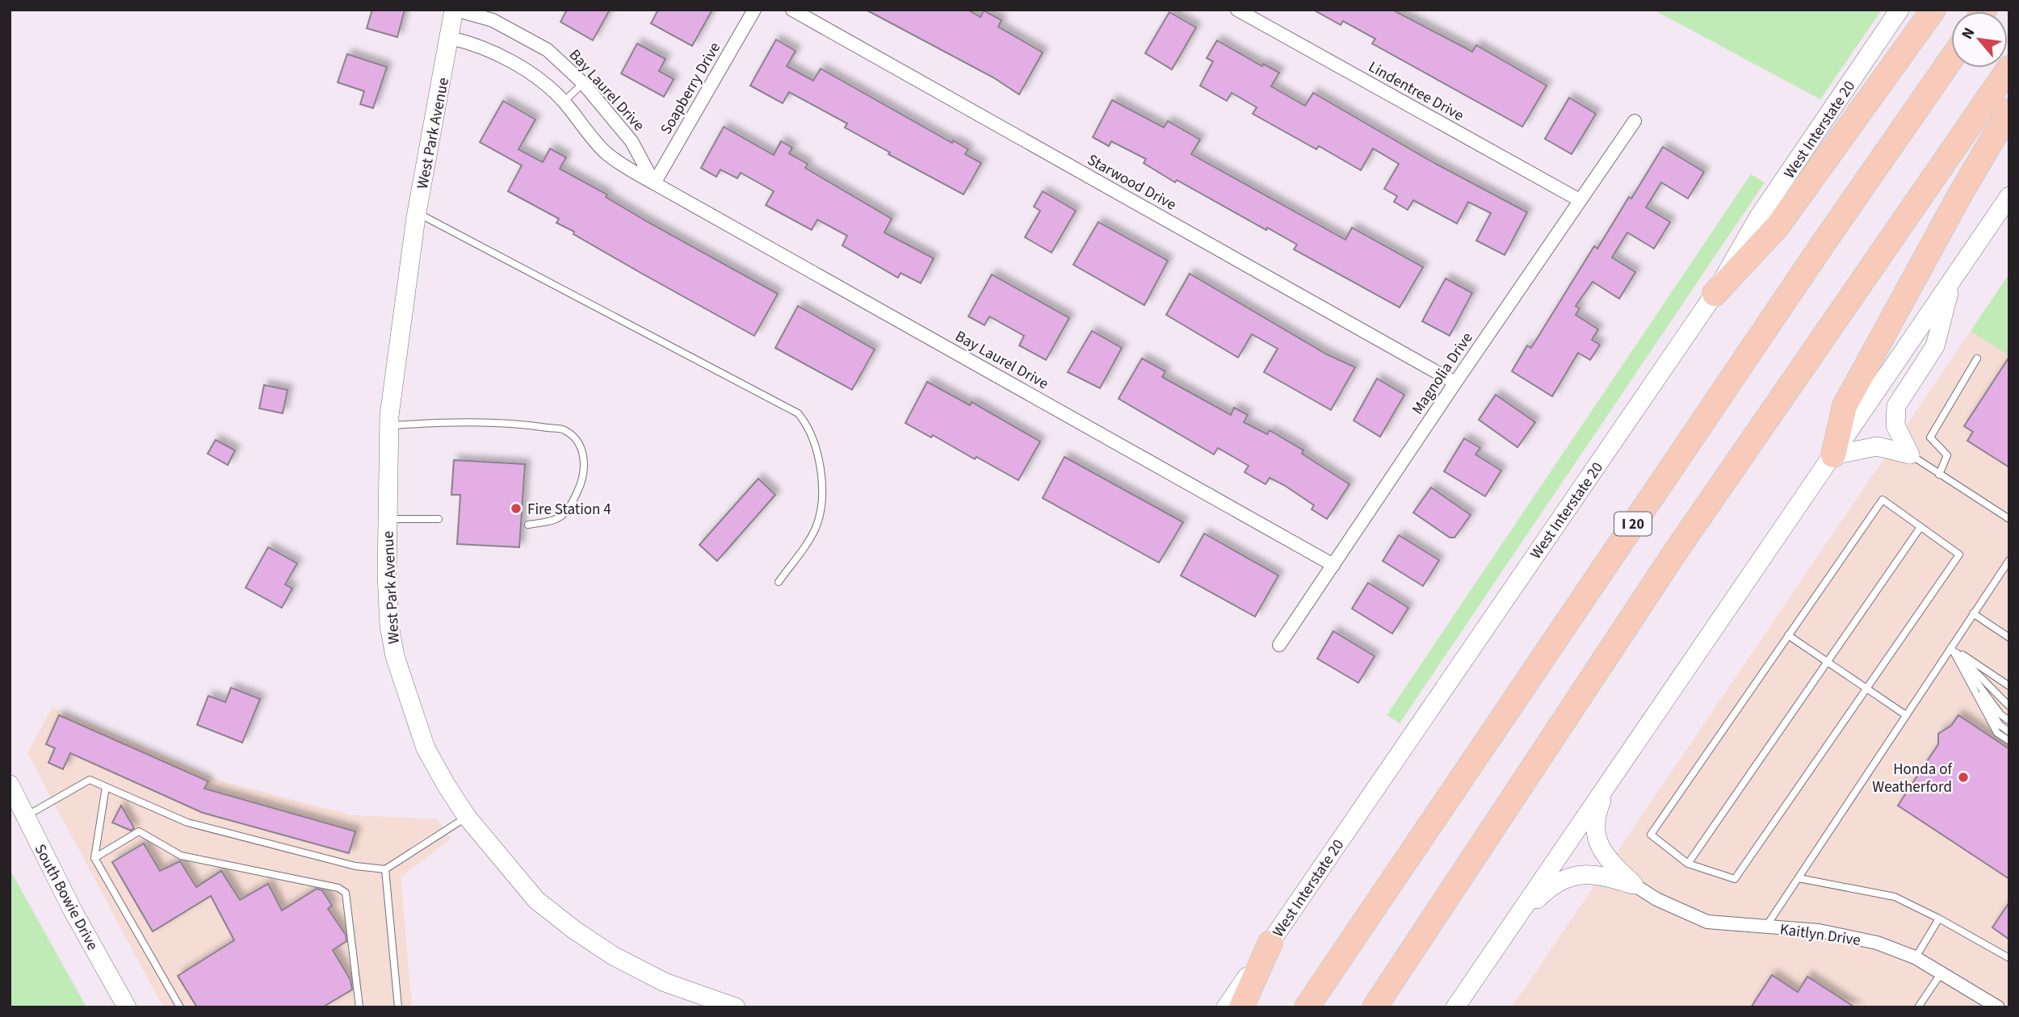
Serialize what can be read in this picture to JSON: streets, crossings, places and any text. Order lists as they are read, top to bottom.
{
  "streets": {
    "highway": ["I 20"],
    "main road": [
      "West Interstate 20",
      "West Park Avenue",
      "South Bowie Drive",
      "Kaitlyn Drive"
    ],
    "street": [
      "Soapberry Drive",
      "Bay Laurel Drive",
      "Lindentree Drive",
      "Starwood Drive",
      "Magnolia Drive"
    ]
  },
  "crossings": [
    ["Soapberry Drive", "Bay Laurel Drive"],
    ["Bay Laurel Drive", "West Park Avenue"],
    ["Bay Laurel Drive", "Magnolia Drive"],
    ["Lindentree Drive", "Magnolia Drive"],
    ["Starwood Drive", "Magnolia Drive"]
  ],
  "places": ["Fire Station 4", "Honda of Weatherford"],
  "north": "top left"
}
